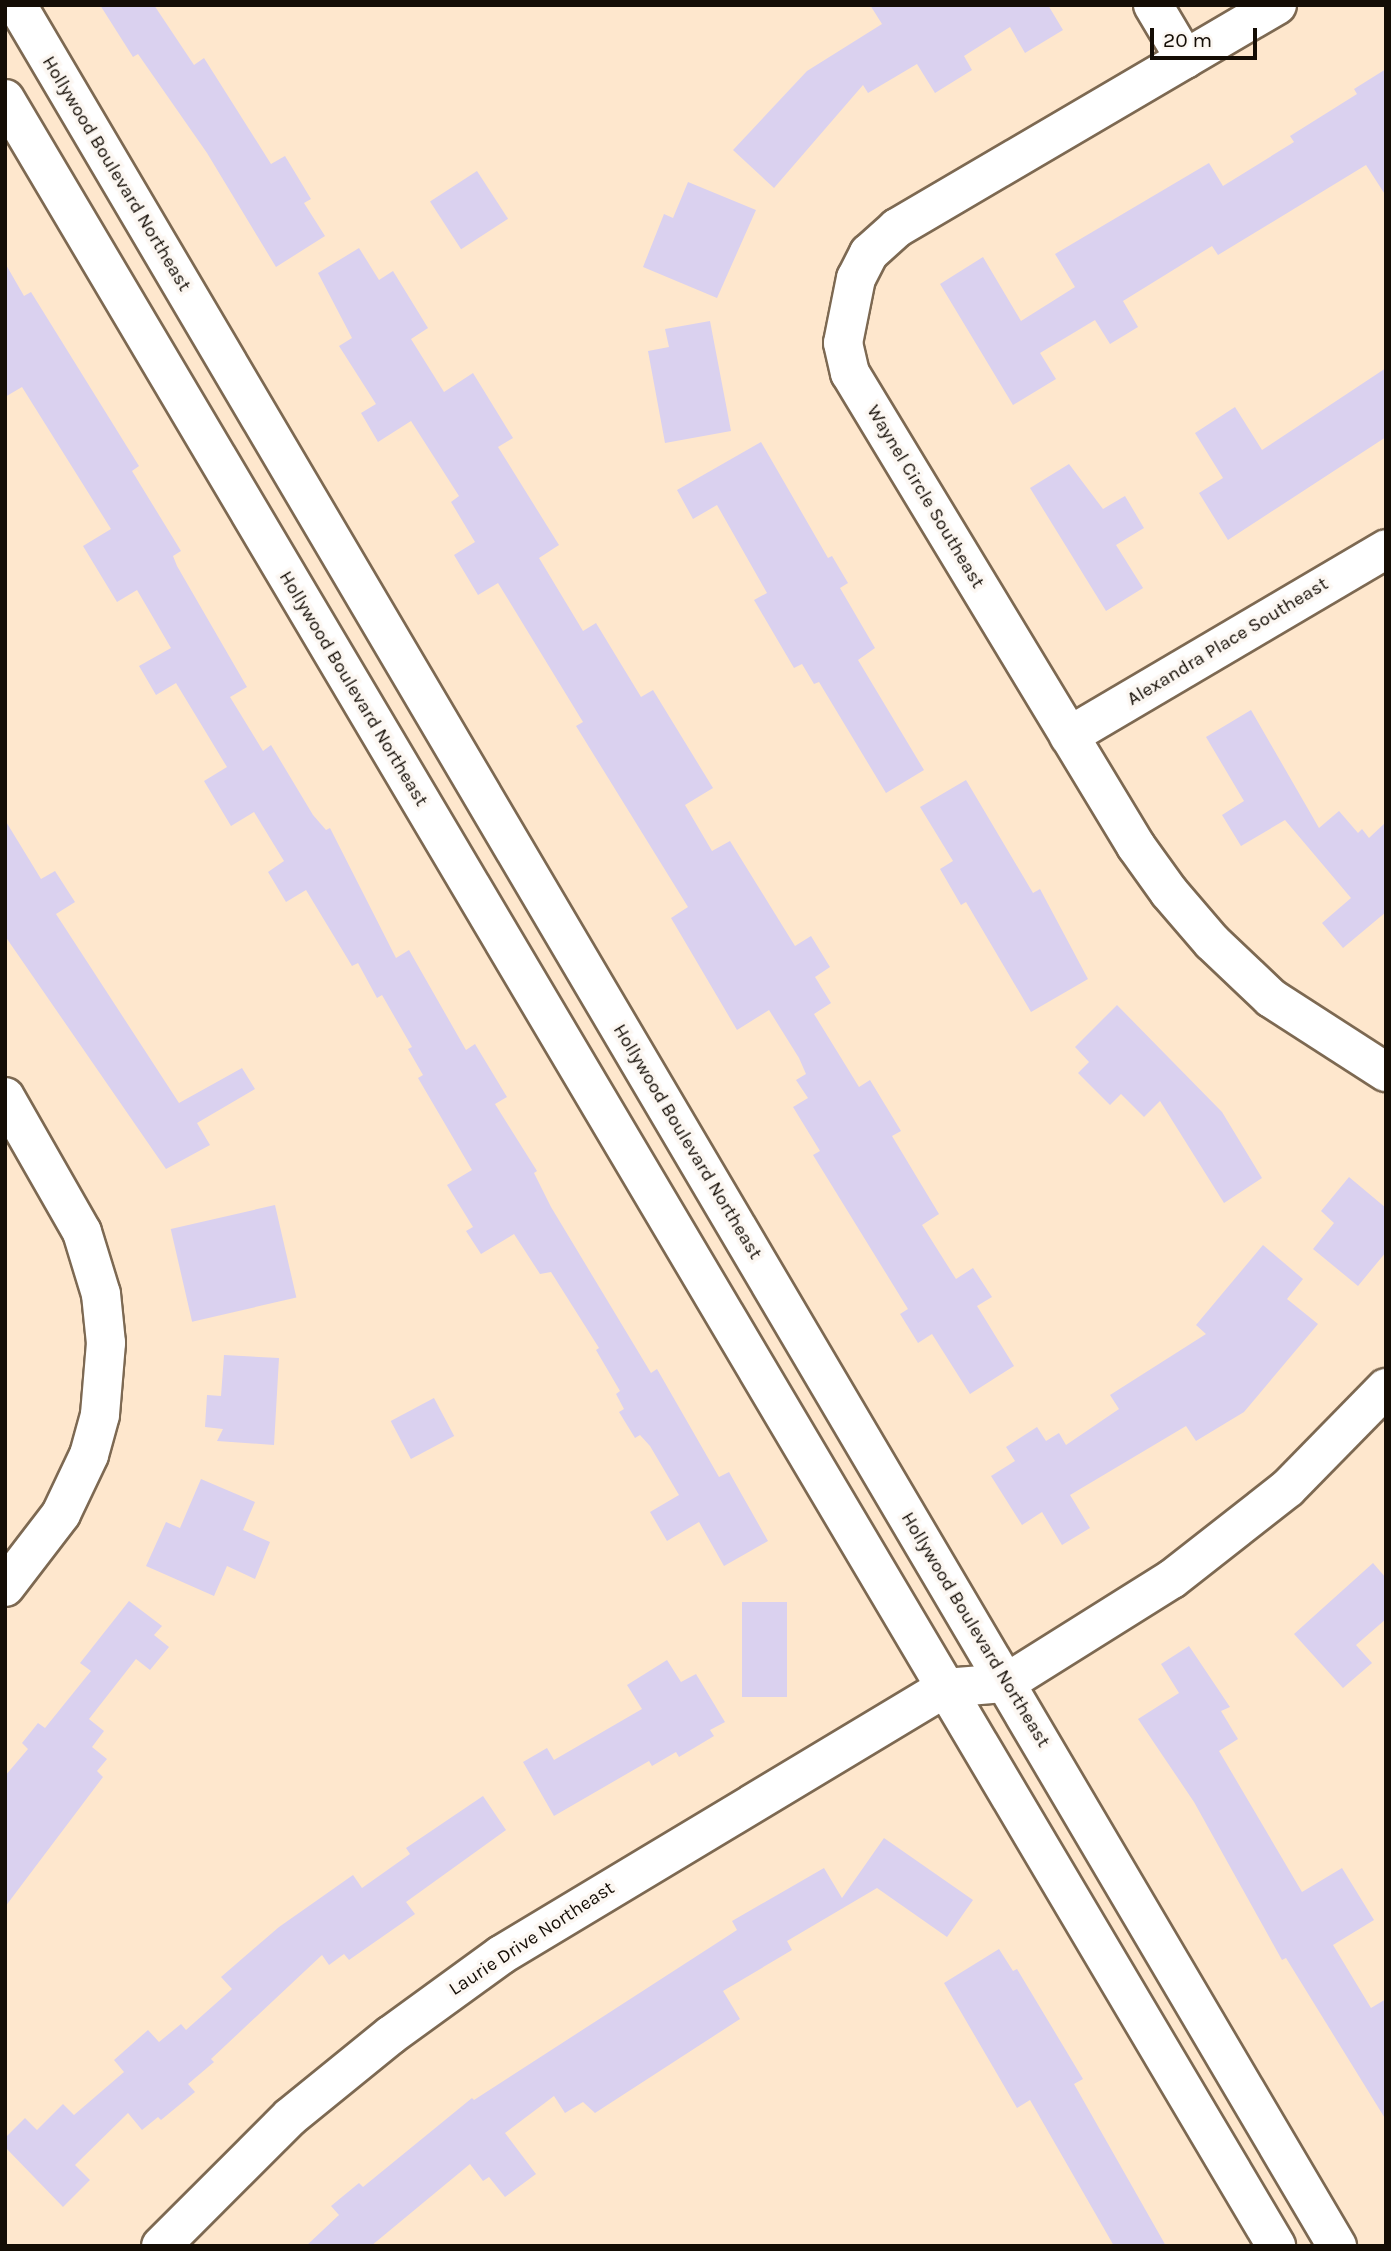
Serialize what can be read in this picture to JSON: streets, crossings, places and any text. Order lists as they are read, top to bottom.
{
  "streets": {
    "street": [
      "Hollywood Boulevard Northeast",
      "Waynel Circle Southeast",
      "Alexandra Place Southeast",
      "Laurie Drive Northeast"
    ]
  },
  "crossings": [
    ["Hollywood Boulevard Northeast", "Laurie Drive Northeast"],
    ["Waynel Circle Southeast", "Alexandra Place Southeast"]
  ],
  "scale_bar": "20 m"
}
